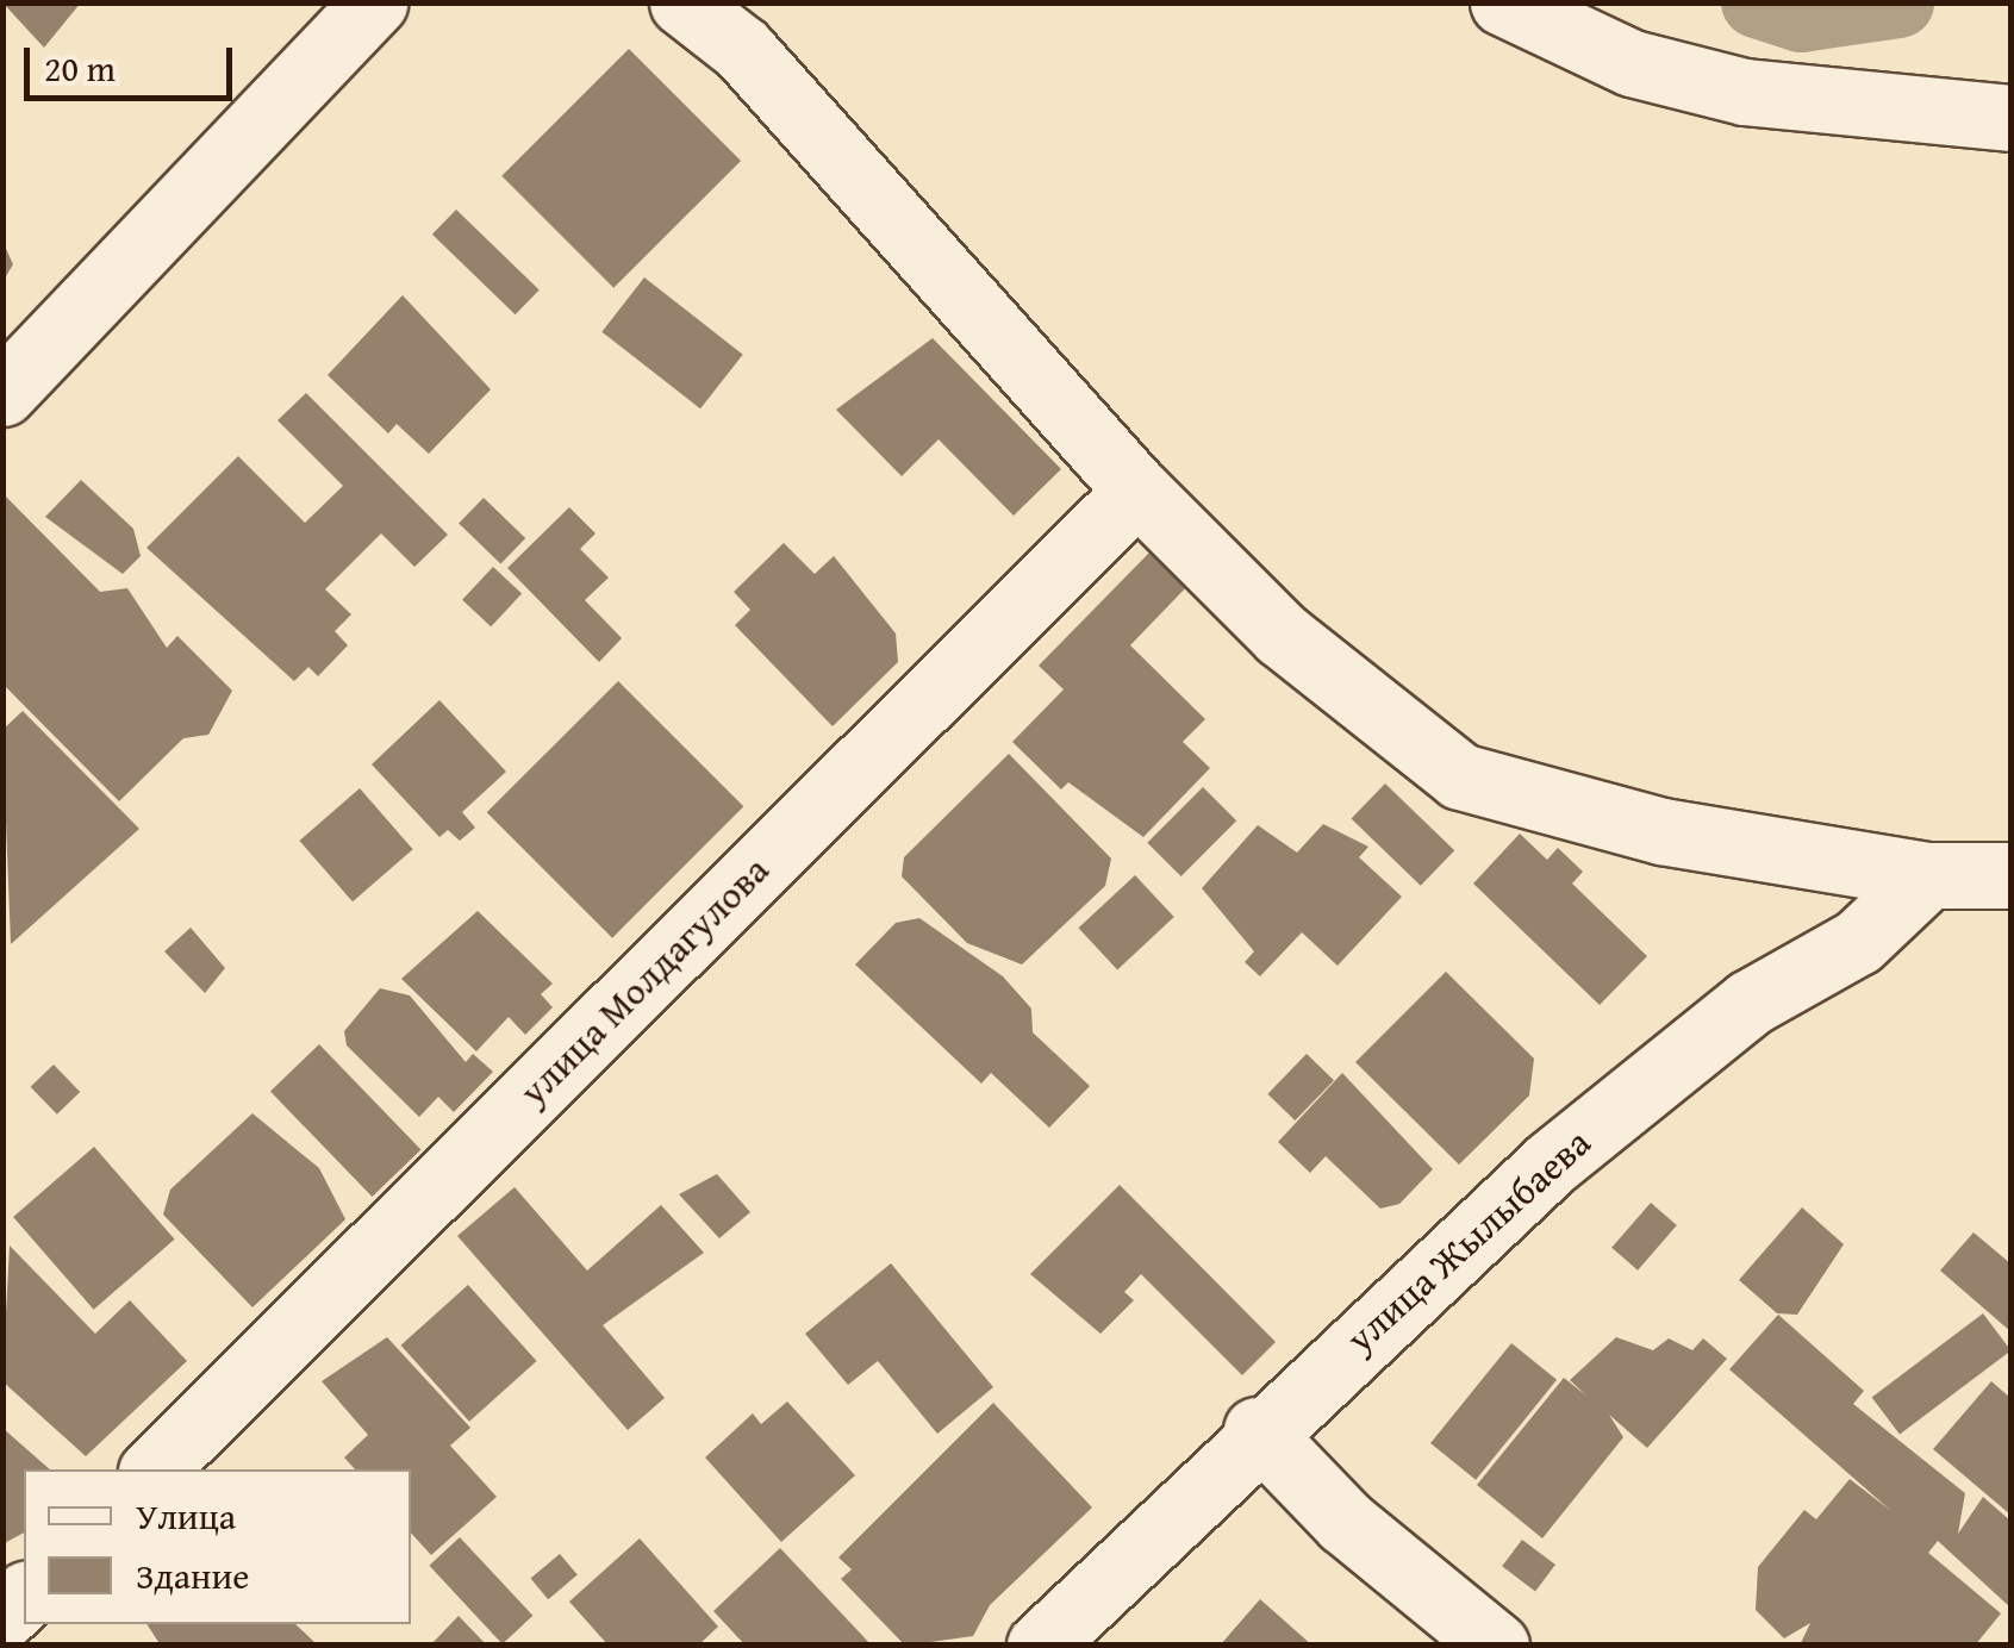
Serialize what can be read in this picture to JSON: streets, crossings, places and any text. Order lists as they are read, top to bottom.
{
  "streets": {
    "street": ["улица Молдагулова", "улица Жылыбаева"]
  },
  "legend": ["Улица", "Здание"],
  "scale_bar": "20 m"
}
